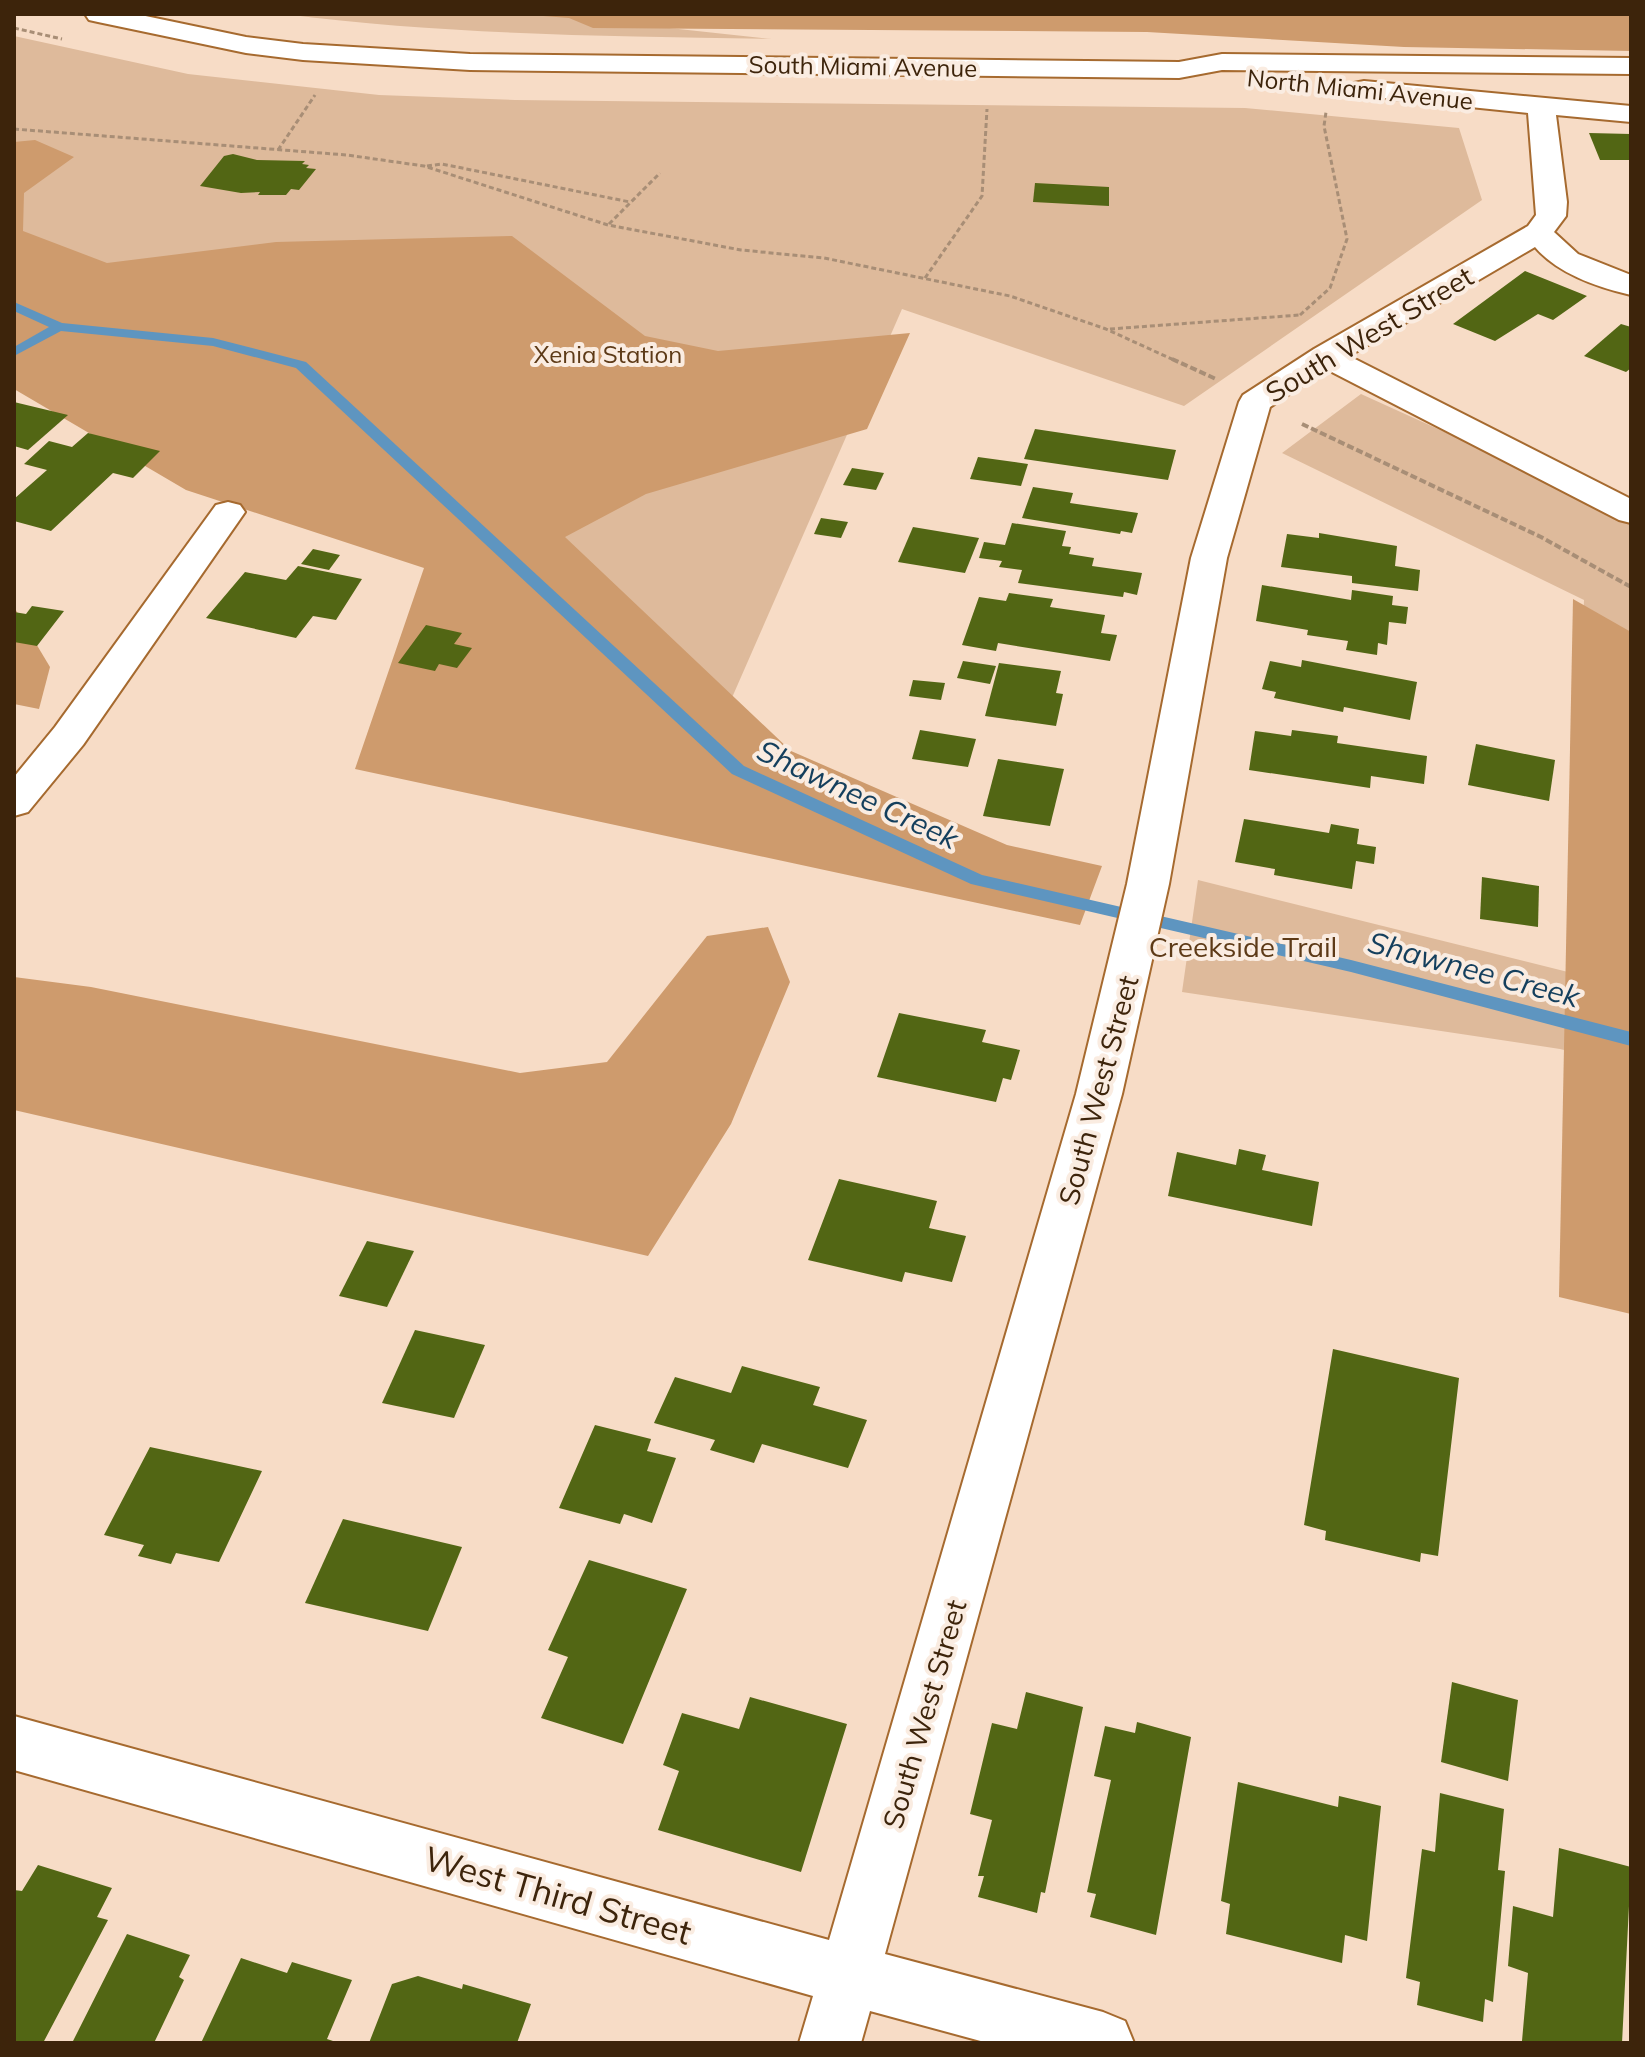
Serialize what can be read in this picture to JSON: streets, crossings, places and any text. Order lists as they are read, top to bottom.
{
  "streets": {
    "street": [
      "South Miami Avenue",
      "North Miami Avenue",
      "South West Street",
      "West Third Street"
    ]
  },
  "crossings": [
    ["South Miami Avenue", "North Miami Avenue"],
    ["South West Street", "West Third Street"]
  ],
  "water": ["Shawnee Creek"],
  "parks": ["Xenia Station", "Creekside Trail"]
}
